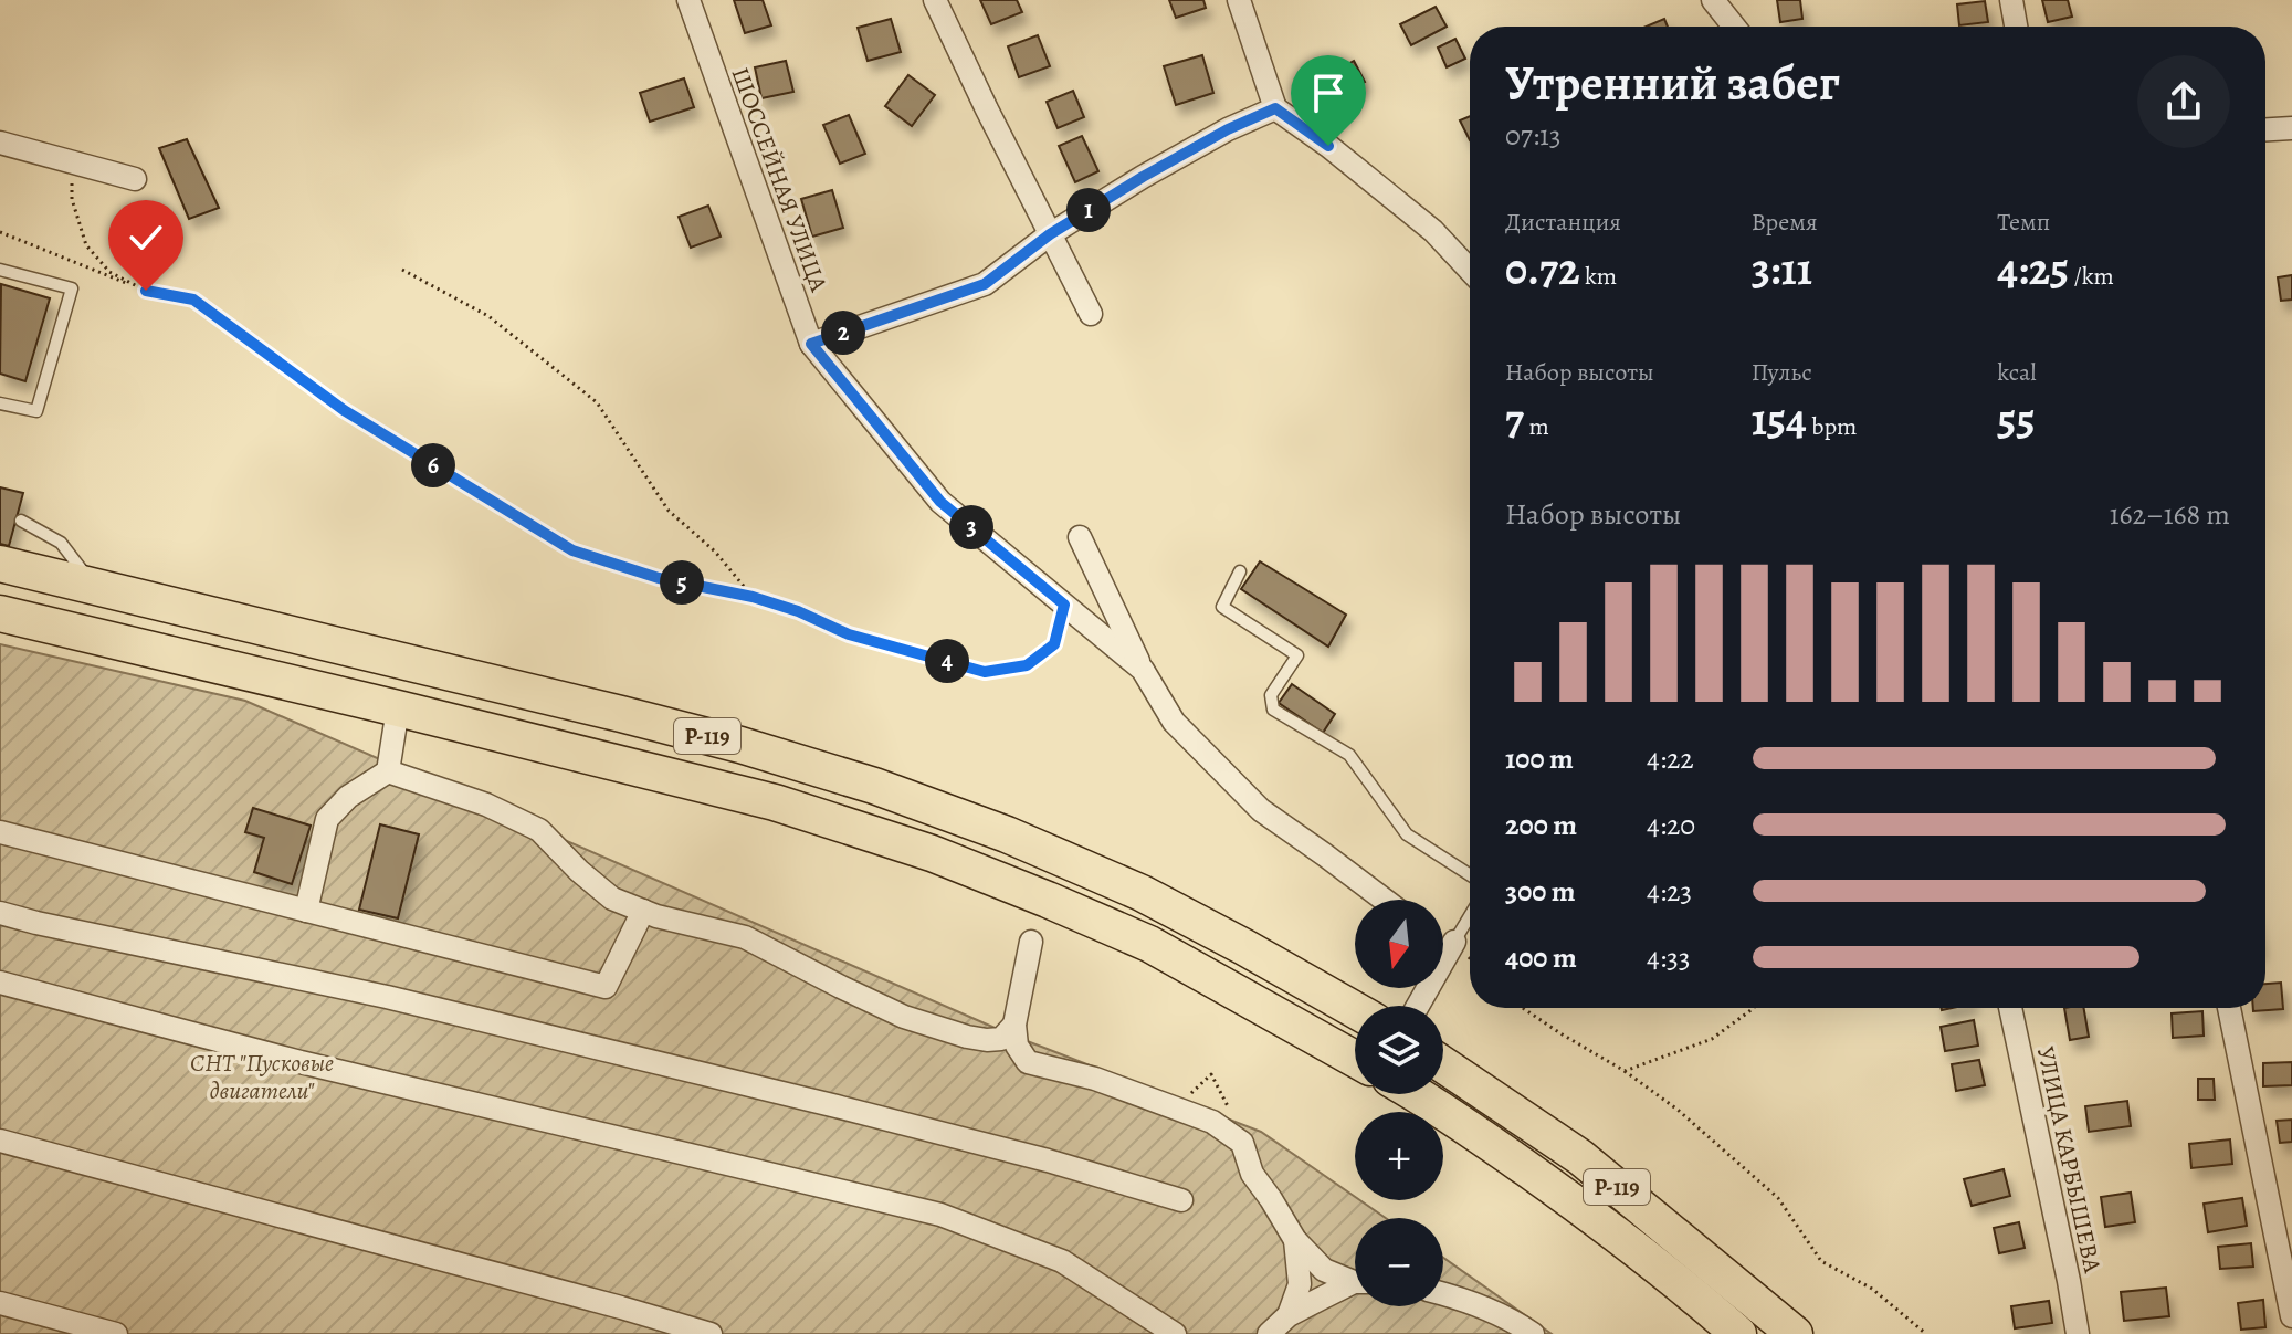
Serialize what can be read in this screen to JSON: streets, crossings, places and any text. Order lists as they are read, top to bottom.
{
  "streets": {
    "highway": ["Р-119"],
    "street": ["ШОССЕЙНАЯ УЛИЦА", "УЛИЦА КАРБЫШЕВА"]
  },
  "parks": ["СНТ \"Пусковые двигатели\""],
  "north": "bottom",
  "page": {
    "heading": ["Утренний забег", "07:13"],
    "stats": [
      ["Дистанция", "0.72 km"],
      ["Время", "3:11"],
      ["Темп", "4:25 /km"],
      ["Набор высоты", "7 m"],
      ["Пульс", "154 bpm"],
      ["kcal", "55"]
    ],
    "pins": [
      "1",
      "2",
      "6",
      "3",
      "5",
      "4"
    ],
    "chart": ["Набор высоты", "162–168 m"],
    "list": [
      {
        "name": "100 m",
        "note": "4:22"
      },
      {
        "name": "200 m",
        "note": "4:20"
      },
      {
        "name": "300 m",
        "note": "4:23"
      },
      {
        "name": "400 m",
        "note": "4:33"
      }
    ],
    "map_buttons": ["+", "−"]
  }
}
